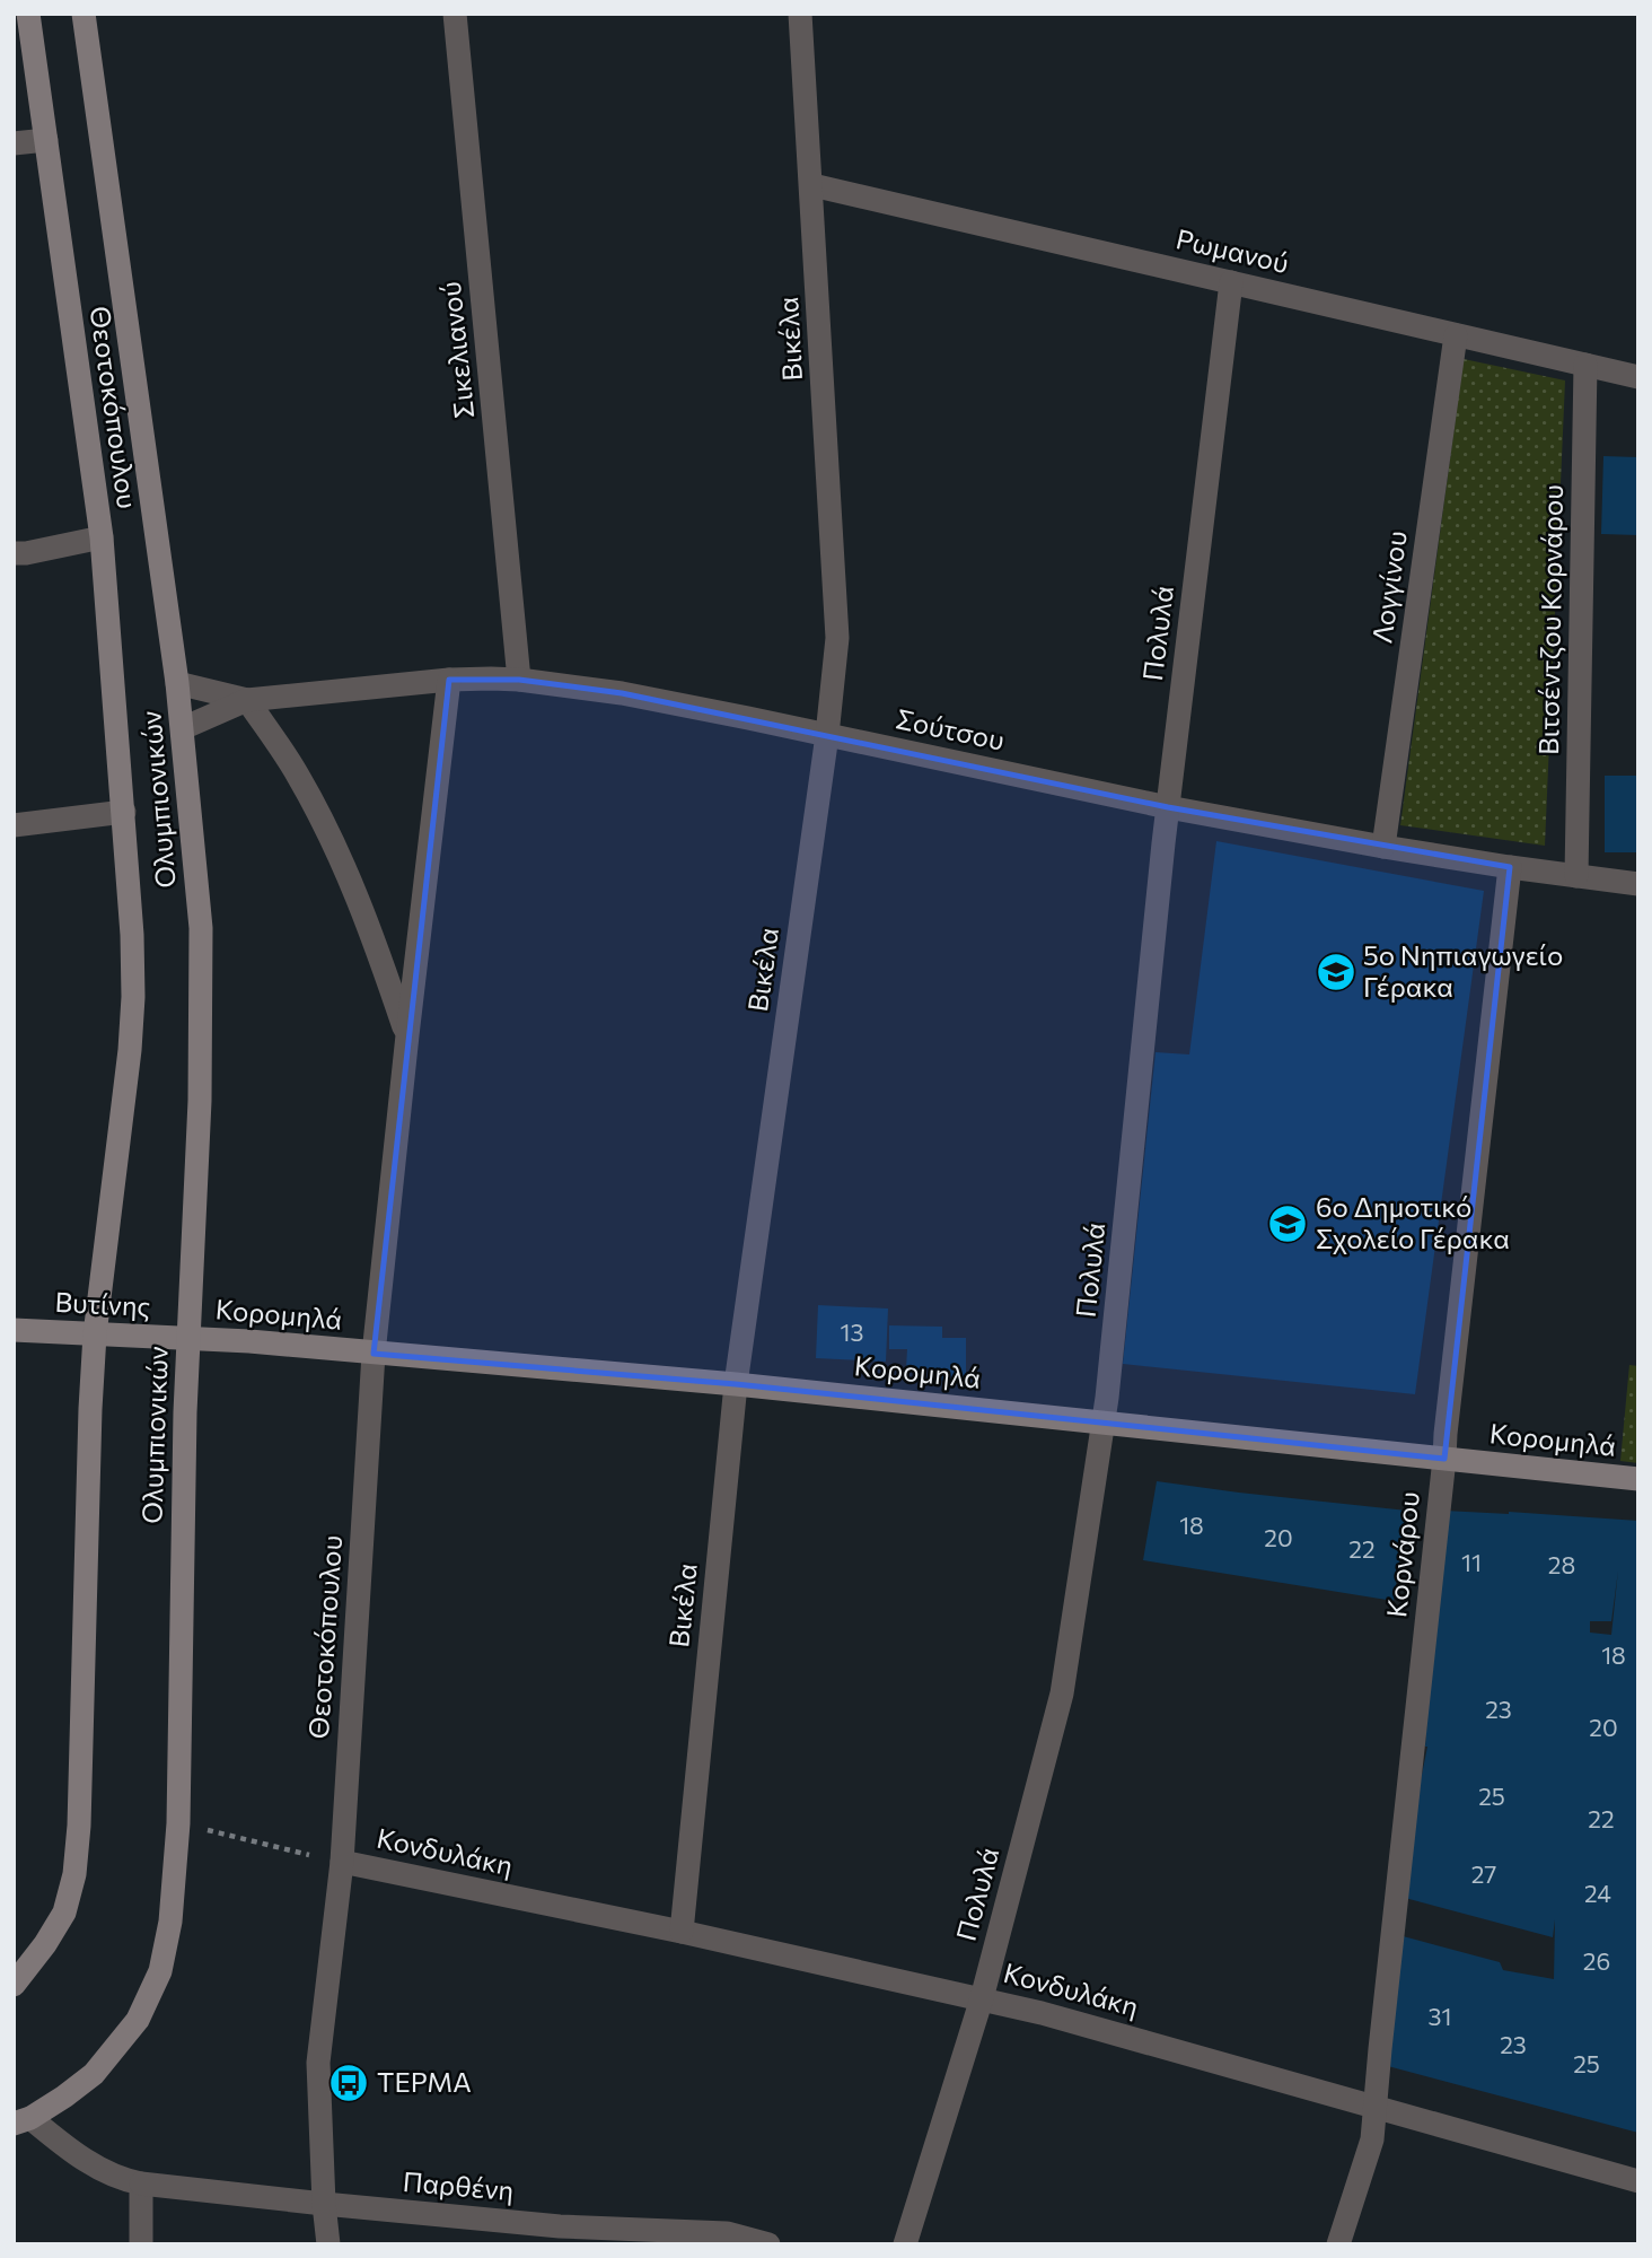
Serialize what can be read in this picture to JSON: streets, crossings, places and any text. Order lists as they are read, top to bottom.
{
  "streets": {
    "main road": [
      "Θεοτοκόπουλου",
      "Ολυμπιονικών",
      "Βυτίνης",
      "Κορομηλά"
    ],
    "street": [
      "Ρωμανού",
      "Βικέλα",
      "Σικελιανού",
      "Λογγίνου",
      "Βιτσέντζου Κορνάρου",
      "Πολυλά",
      "Σούτσου",
      "Κορνάρου",
      "Κονδυλάκη",
      "Παρθένη"
    ]
  },
  "crossings": [
    ["Ρωμανού", "Βικέλα"],
    ["Ρωμανού", "Λογγίνου"],
    ["Ρωμανού", "Βιτσέντζου Κορνάρου"],
    ["Ρωμανού", "Πολυλά"],
    ["Βικέλα", "Σούτσου"],
    ["Βικέλα", "Κορομηλά"],
    ["Βικέλα", "Κονδυλάκη"],
    ["Σικελιανού", "Σούτσου"],
    ["Θεοτοκόπουλου", "Σούτσου"],
    ["Θεοτοκόπουλου", "Ολυμπιονικών"],
    ["Θεοτοκόπουλου", "Κορομηλά"],
    ["Θεοτοκόπουλου", "Κονδυλάκη"],
    ["Θεοτοκόπουλου", "Παρθένη"],
    ["Λογγίνου", "Σούτσου"],
    ["Βιτσέντζου Κορνάρου", "Σούτσου"],
    ["Πολυλά", "Σούτσου"],
    ["Πολυλά", "Κορομηλά"],
    ["Πολυλά", "Κονδυλάκη"],
    ["Σούτσου", "Ολυμπιονικών"],
    ["Σούτσου", "Κορνάρου"],
    ["Ολυμπιονικών", "Βυτίνης"],
    ["Ολυμπιονικών", "Κορομηλά"],
    ["Ολυμπιονικών", "Παρθένη"],
    ["Βυτίνης", "Κορομηλά"],
    ["Κορομηλά", "Κορνάρου"],
    ["Κορνάρου", "Κονδυλάκη"]
  ],
  "places": {
    "school or university": ["5ο Νηπιαγωγείο Γέρακα", "6ο Δημοτικό Σχολείο Γέρακα"],
    "bus stop": ["ΤΕΡΜΑ"]
  },
  "house_numbers": [
    "13",
    "18",
    "20",
    "22",
    "11",
    "28",
    "18",
    "23",
    "20",
    "25",
    "22",
    "27",
    "24",
    "26",
    "31",
    "23",
    "25"
  ]
}
